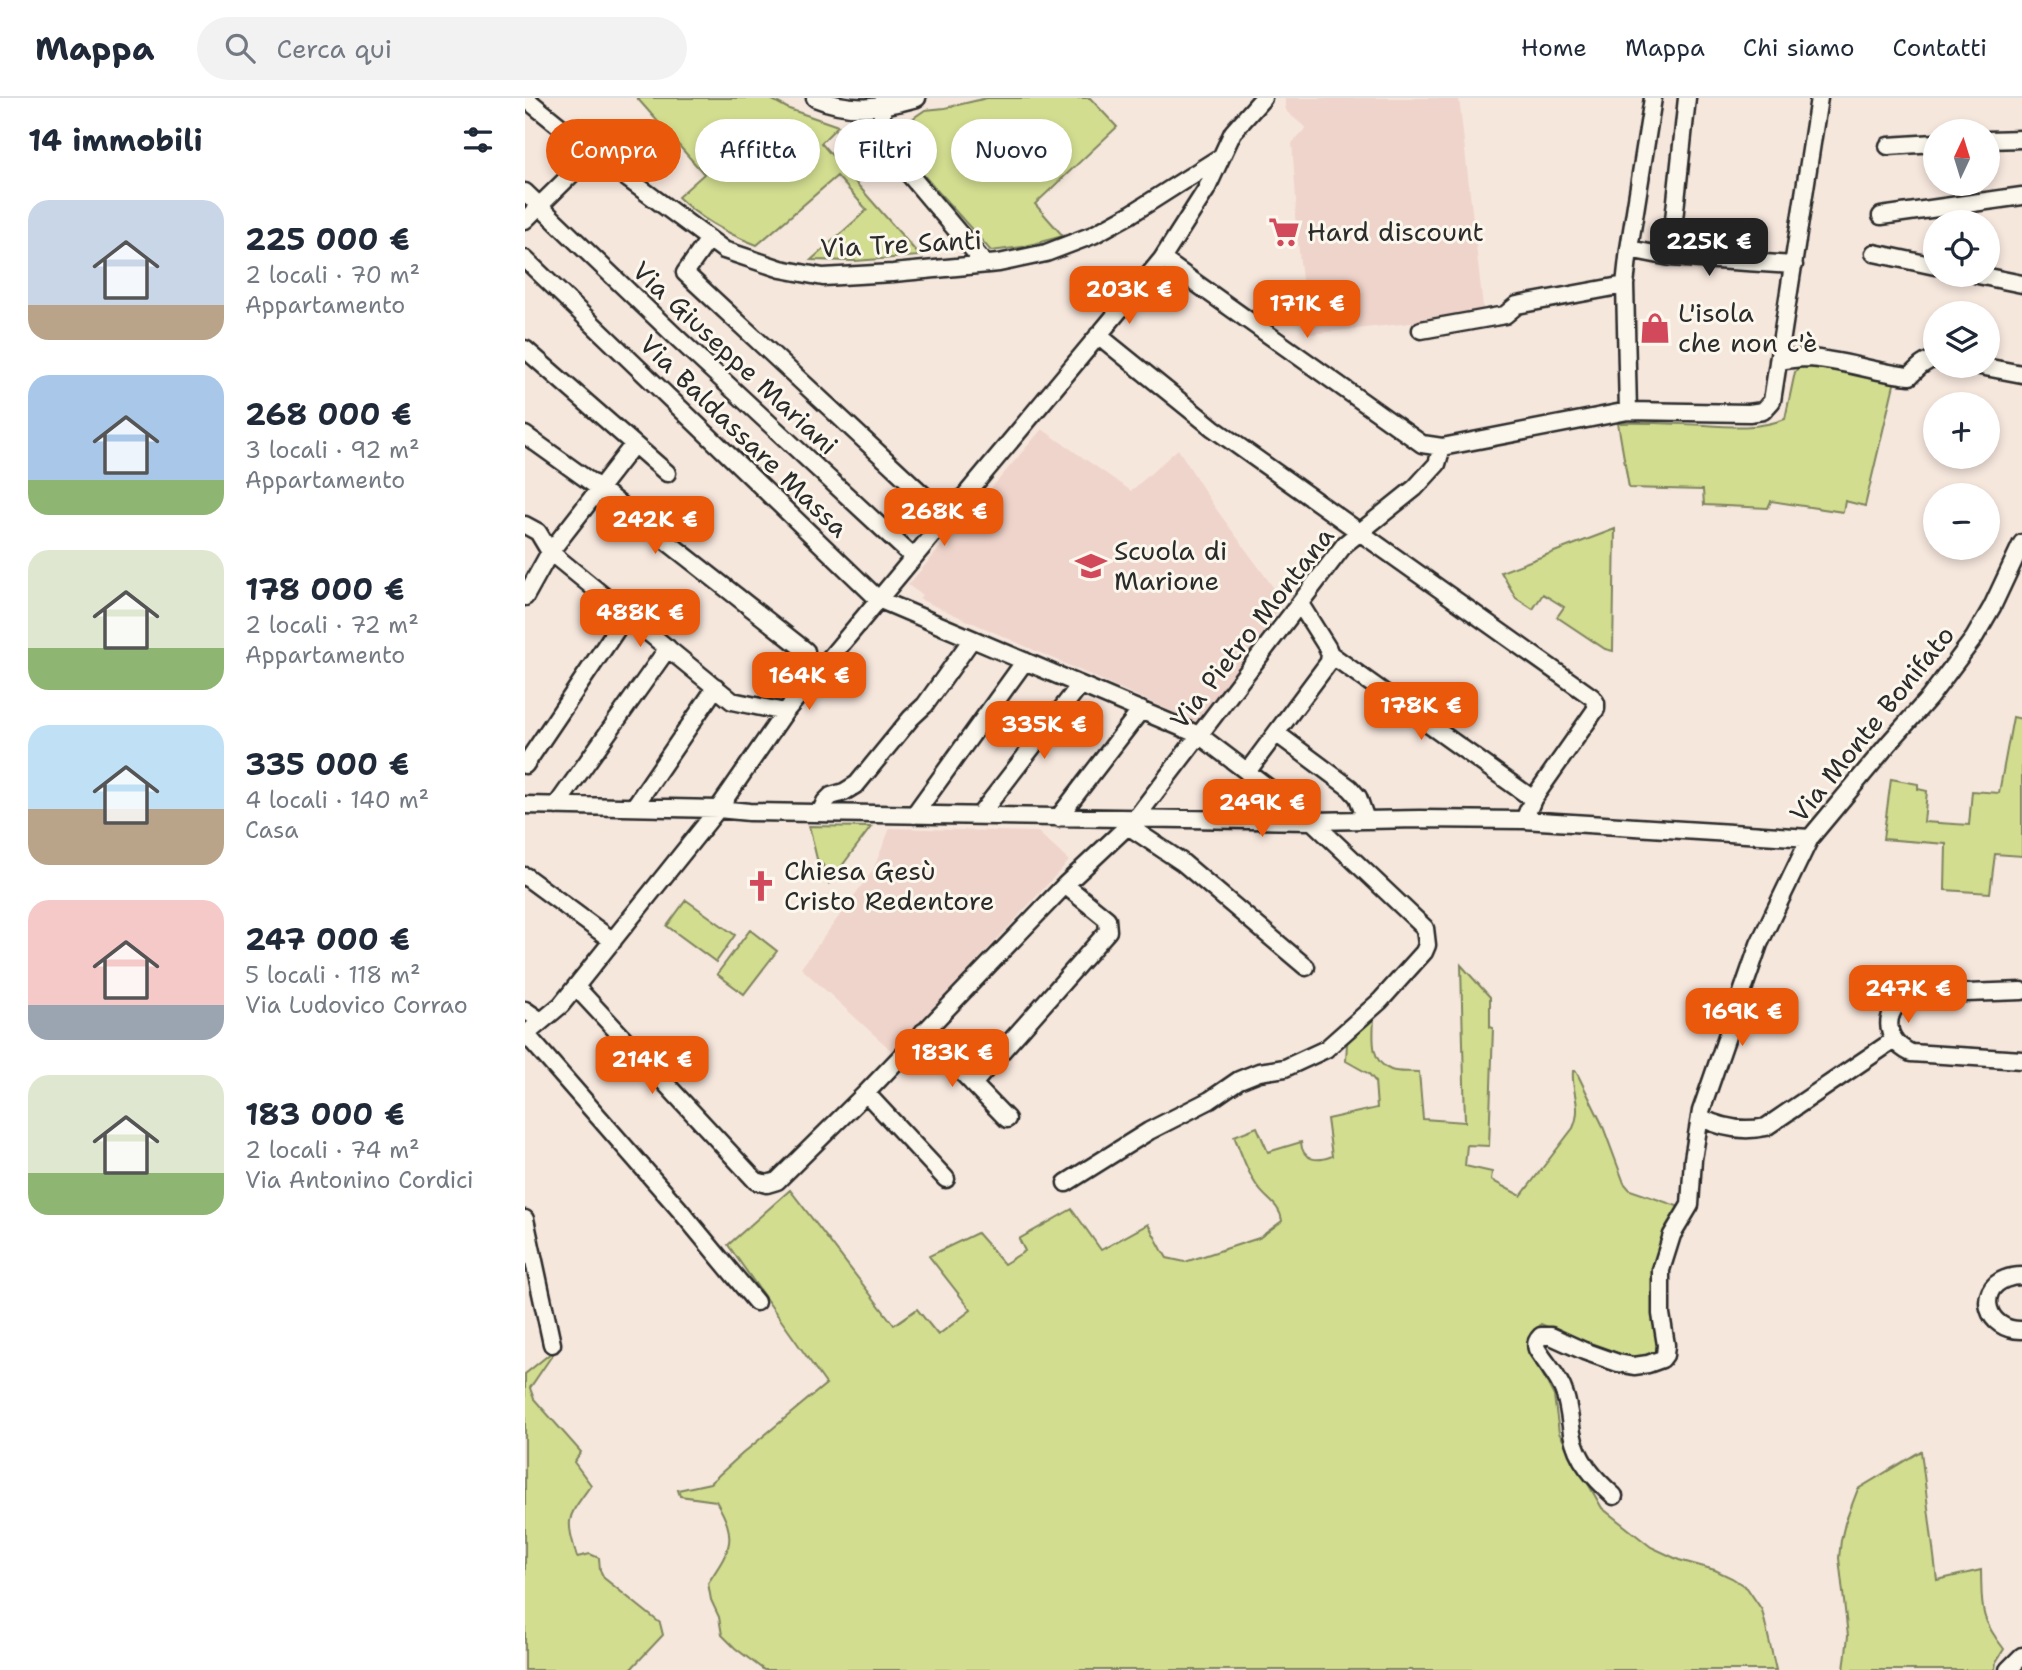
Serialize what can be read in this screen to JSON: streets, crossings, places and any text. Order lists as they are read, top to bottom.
{
  "streets": {
    "street": [
      "Via Tre Santi",
      "Via Giuseppe Mariani",
      "Via Baldassare Massa",
      "Via Pietro Montana",
      "Via Monte Bonifato"
    ]
  },
  "crossings": [
    ["Via Baldassare Massa", "Via Pietro Montana"]
  ],
  "places": {
    "supermarket": ["Hard discount"],
    "shop": ["L'isola che non c'è"],
    "school or university": ["Scuola di Marione"],
    "church": ["Chiesa Gesù Cristo Redentore"]
  },
  "north": "top",
  "page": {
    "header": "Mappa",
    "search": "Cerca qui",
    "nav": [
      "Home",
      "Mappa",
      "Chi siamo",
      "Contatti"
    ],
    "heading": "14 immobili",
    "map_buttons": ["+", "−"],
    "chip": [
      "Compra",
      "Affitta",
      "Filtri",
      "Nuovo"
    ],
    "list": [
      {
        "name": "225 000 €",
        "note": "2 locali · 70 m² · Appartamento"
      },
      {
        "name": "268 000 €",
        "note": "3 locali · 92 m² · Appartamento"
      },
      {
        "name": "178 000 €",
        "note": "2 locali · 72 m² · Appartamento"
      },
      {
        "name": "335 000 €",
        "note": "4 locali · 140 m² · Casa"
      },
      {
        "name": "247 000 €",
        "note": "5 locali · 118 m² · Via Ludovico Corrao"
      },
      {
        "name": "183 000 €",
        "note": "2 locali · 74 m² · Via Antonino Cordici"
      }
    ],
    "price": [
      "225K €",
      "203K €",
      "171K €",
      "268K €",
      "242K €",
      "488K €",
      "164K €",
      "178K €",
      "335K €",
      "249K €",
      "247K €",
      "169K €",
      "183K €",
      "214K €"
    ]
  }
}
